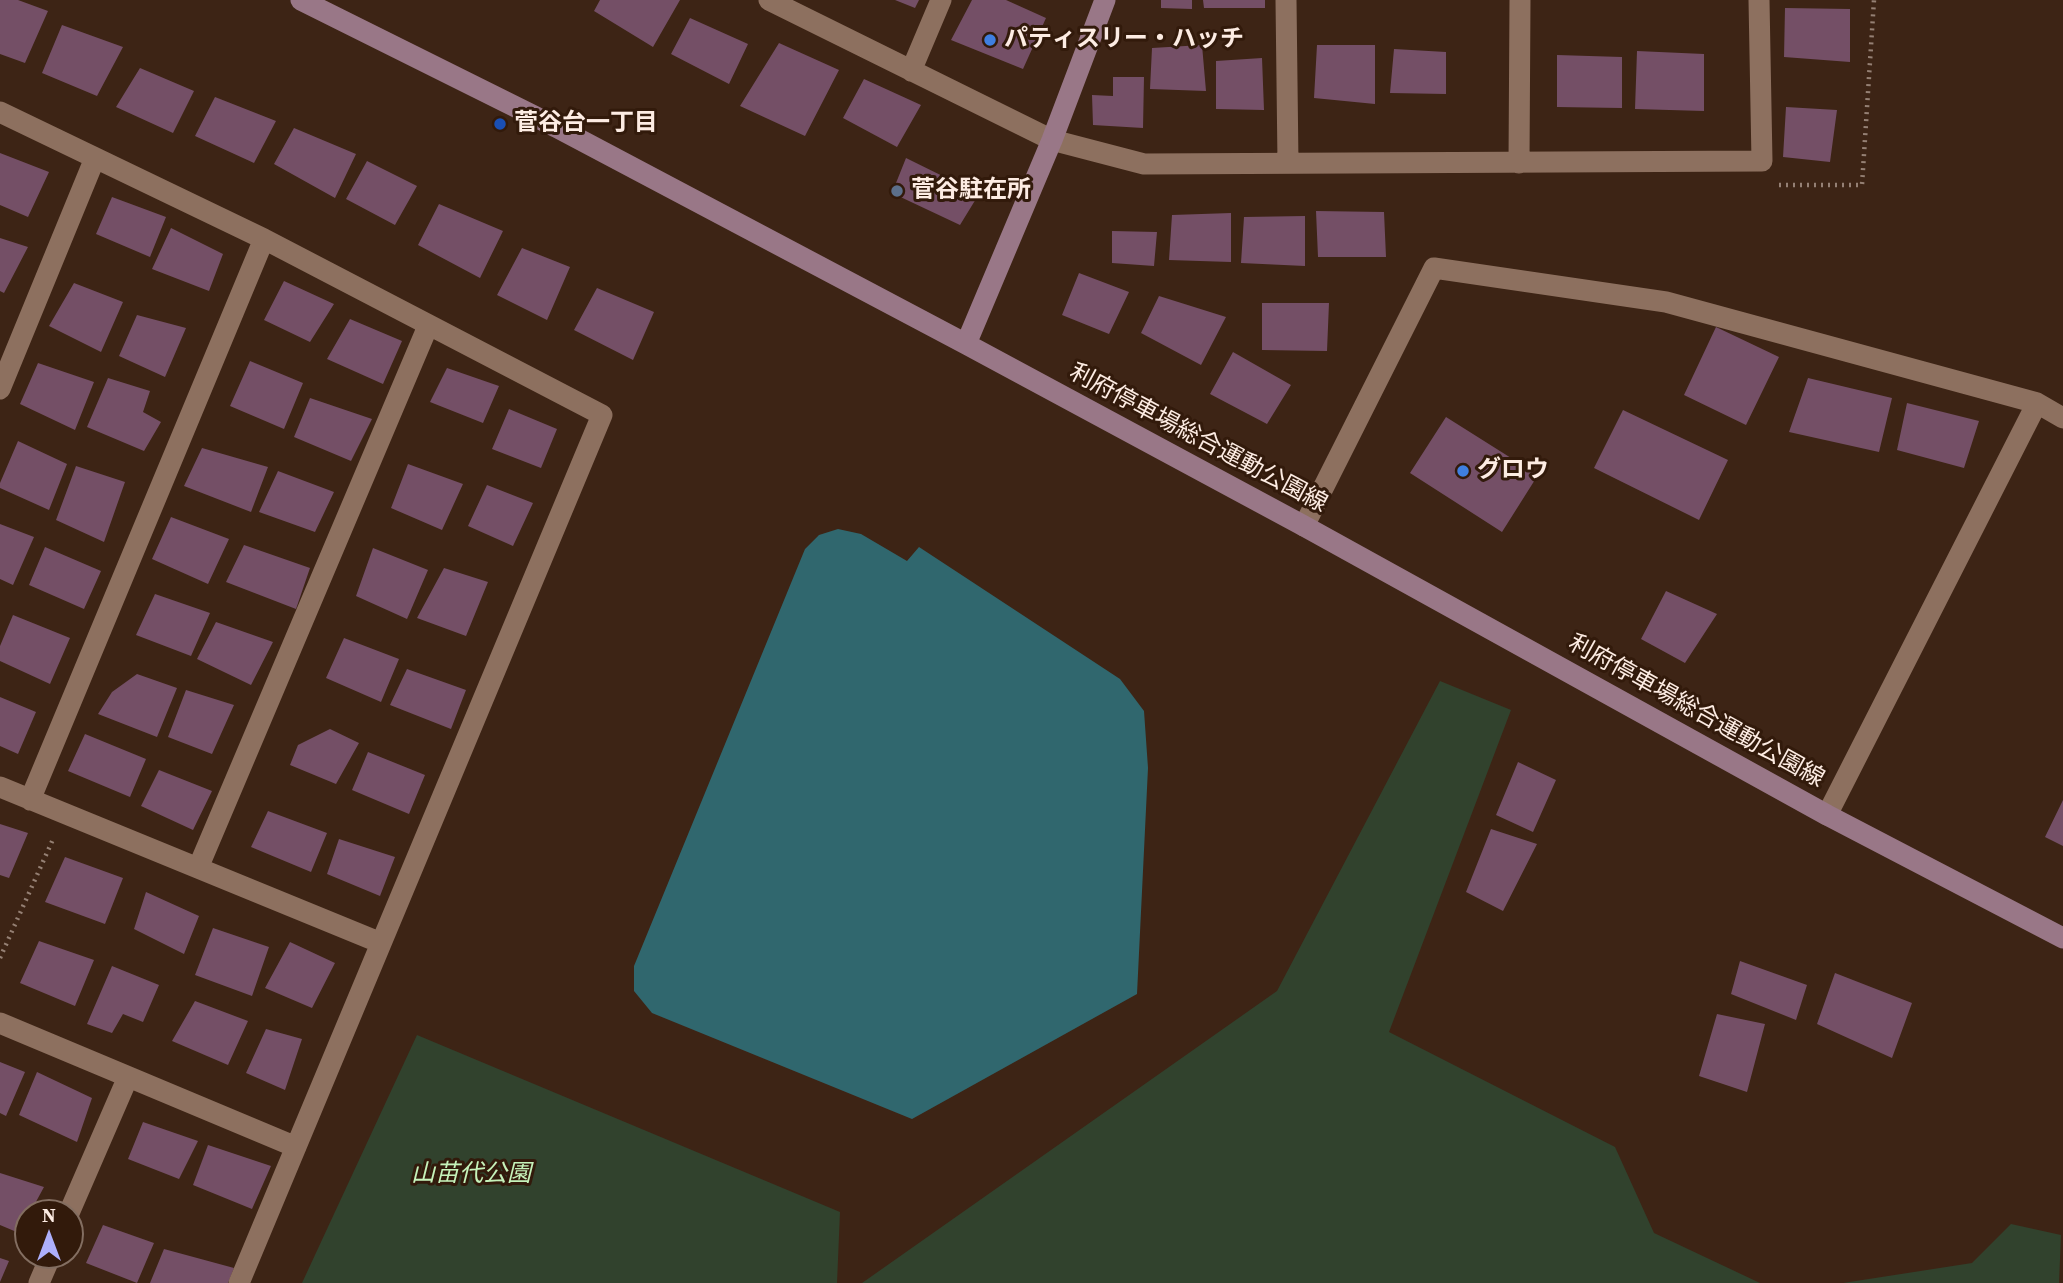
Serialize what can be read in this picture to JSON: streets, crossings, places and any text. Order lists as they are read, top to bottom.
{
  "streets": {
    "main road": ["利府停車場総合運動公園線"]
  },
  "parks": ["山苗代公園"],
  "places": [
    "パティスリー・ハッチ",
    "菅谷台一丁目",
    "菅谷駐在所",
    "グロウ"
  ],
  "north": "top"
}
